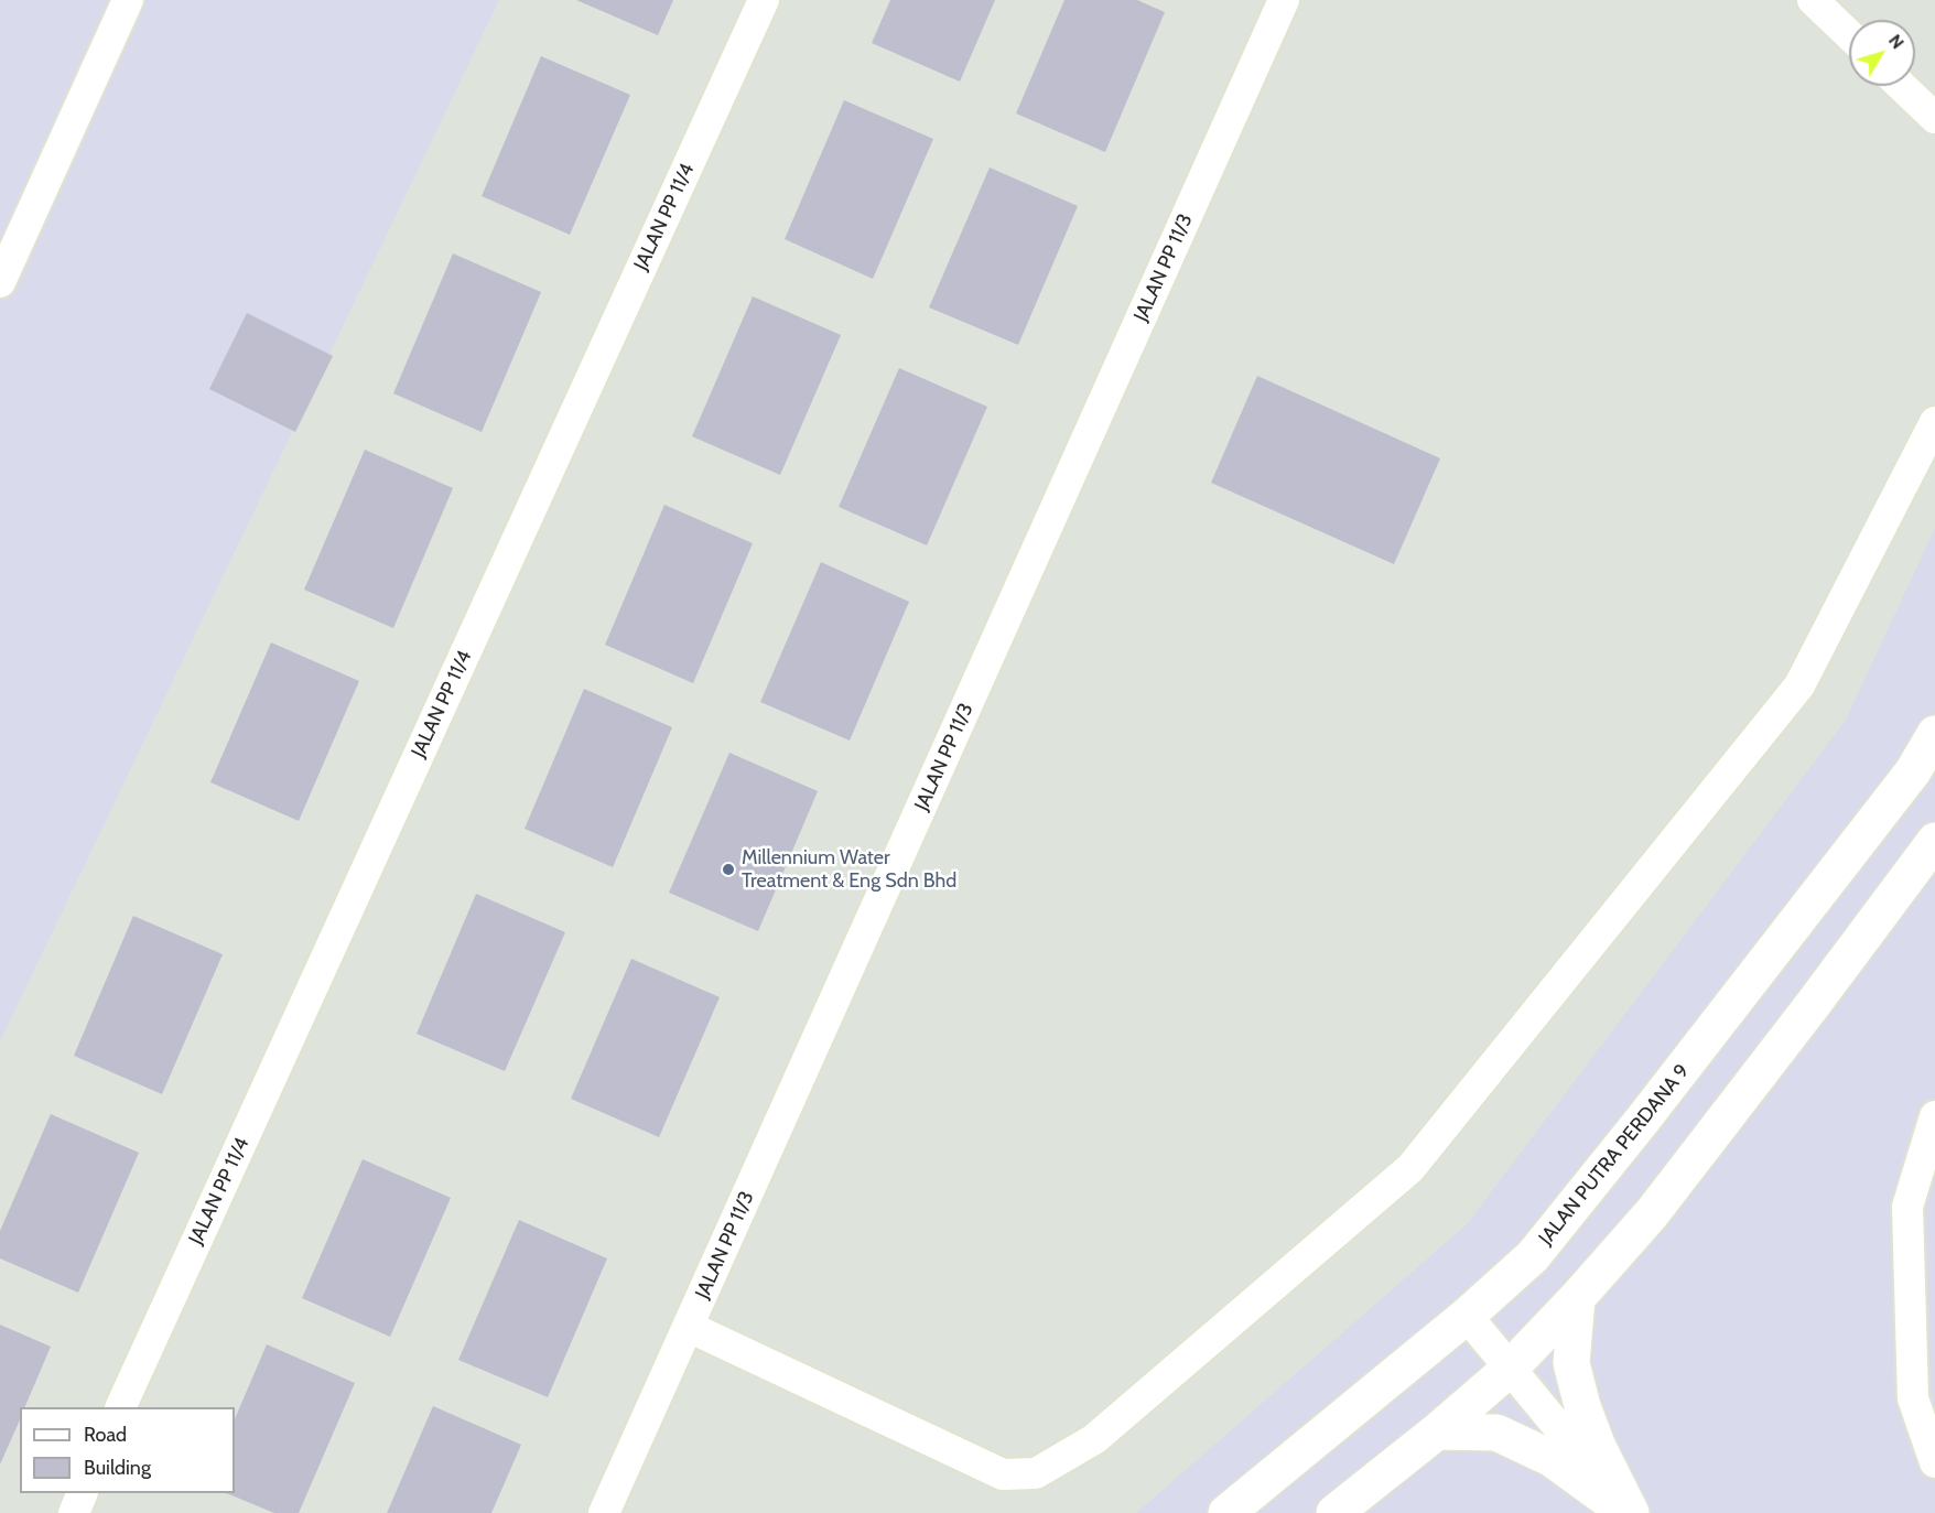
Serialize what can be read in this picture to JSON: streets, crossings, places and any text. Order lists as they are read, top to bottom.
{
  "streets": {
    "street": ["JALAN PP 11/4", "JALAN PP 11/3", "JALAN PUTRA PERDANA 9"]
  },
  "places": ["Millennium Water Treatment & Eng Sdn Bhd"],
  "legend": ["Road", "Building"],
  "north": "top right"
}
